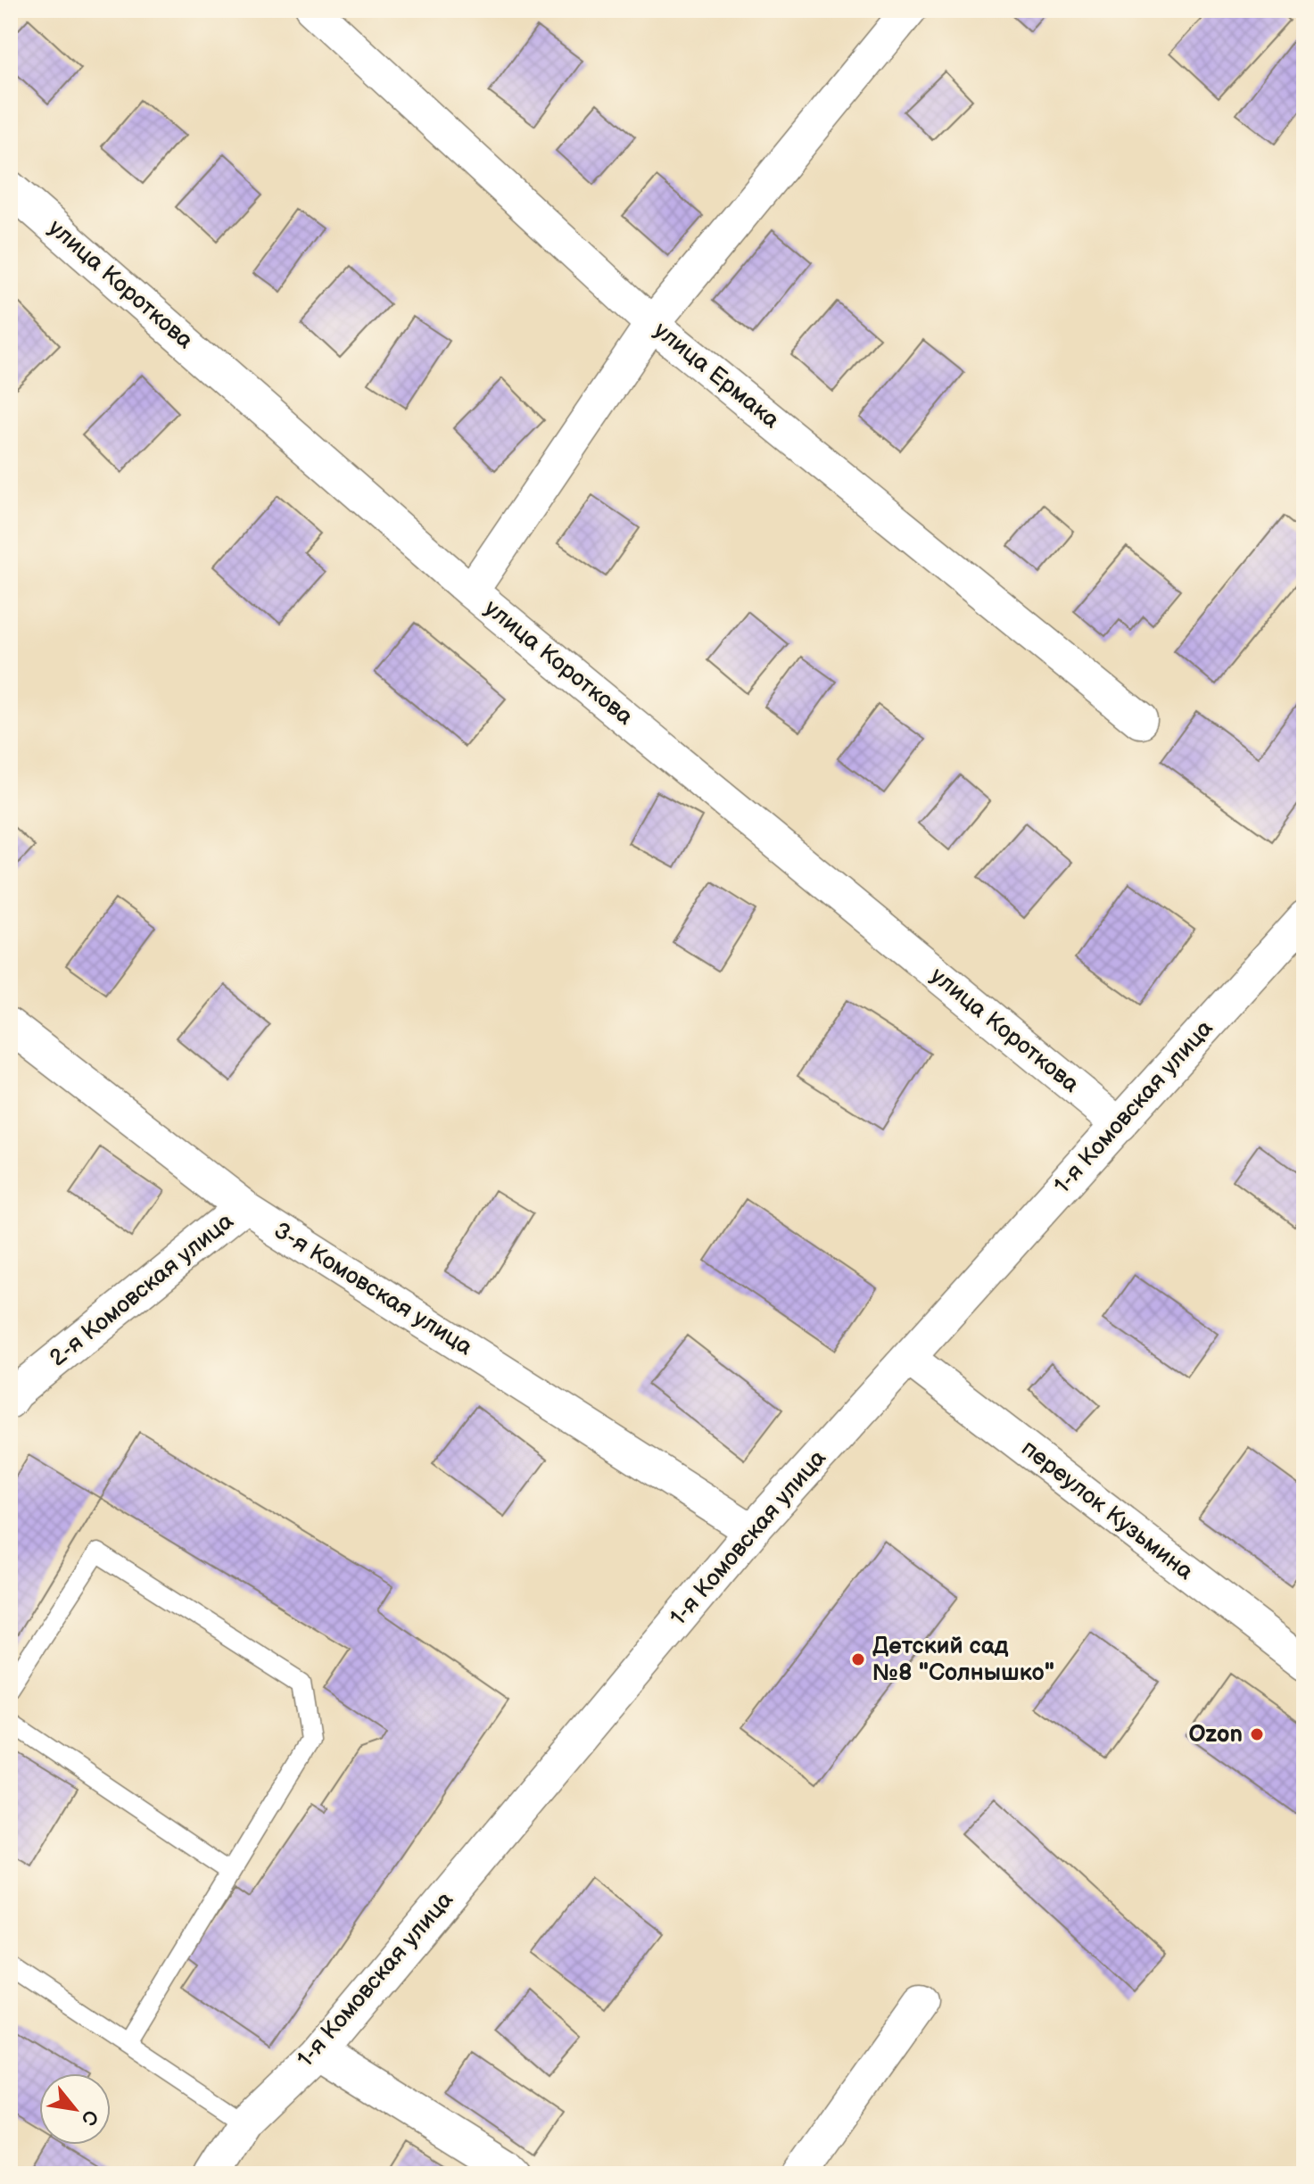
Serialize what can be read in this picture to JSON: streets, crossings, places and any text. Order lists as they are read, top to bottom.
{
  "streets": {
    "street": [
      "улица Короткова",
      "улица Ермака",
      "1-я Комовская улица",
      "3-я Комовская улица",
      "2-я Комовская улица",
      "переулок Кузьмина"
    ]
  },
  "crossings": [
    ["улица Короткова", "1-я Комовская улица"],
    ["1-я Комовская улица", "3-я Комовская улица"],
    ["1-я Комовская улица", "переулок Кузьмина"],
    ["3-я Комовская улица", "2-я Комовская улица"]
  ],
  "places": ["Детский сад №8 \"Солнышко\"", "Ozon"],
  "north": "bottom right"
}
